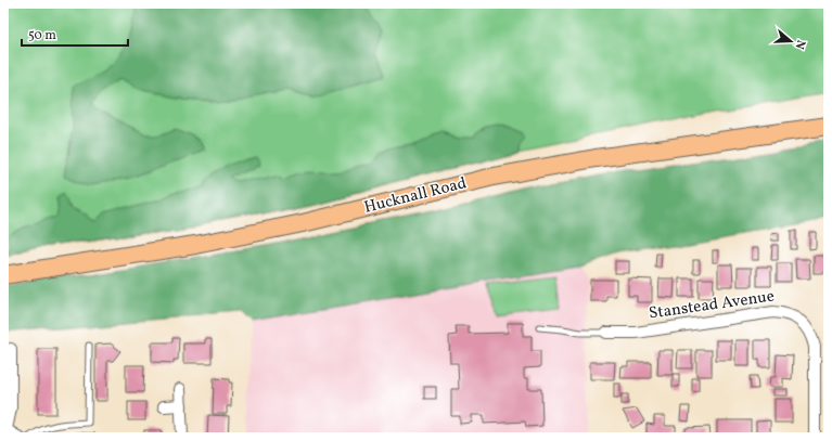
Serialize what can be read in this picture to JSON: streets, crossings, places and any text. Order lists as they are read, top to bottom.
{
  "streets": {
    "main road": ["Hucknall Road"],
    "street": ["Stanstead Avenue"]
  },
  "scale_bar": "50 m",
  "north": "right"
}
